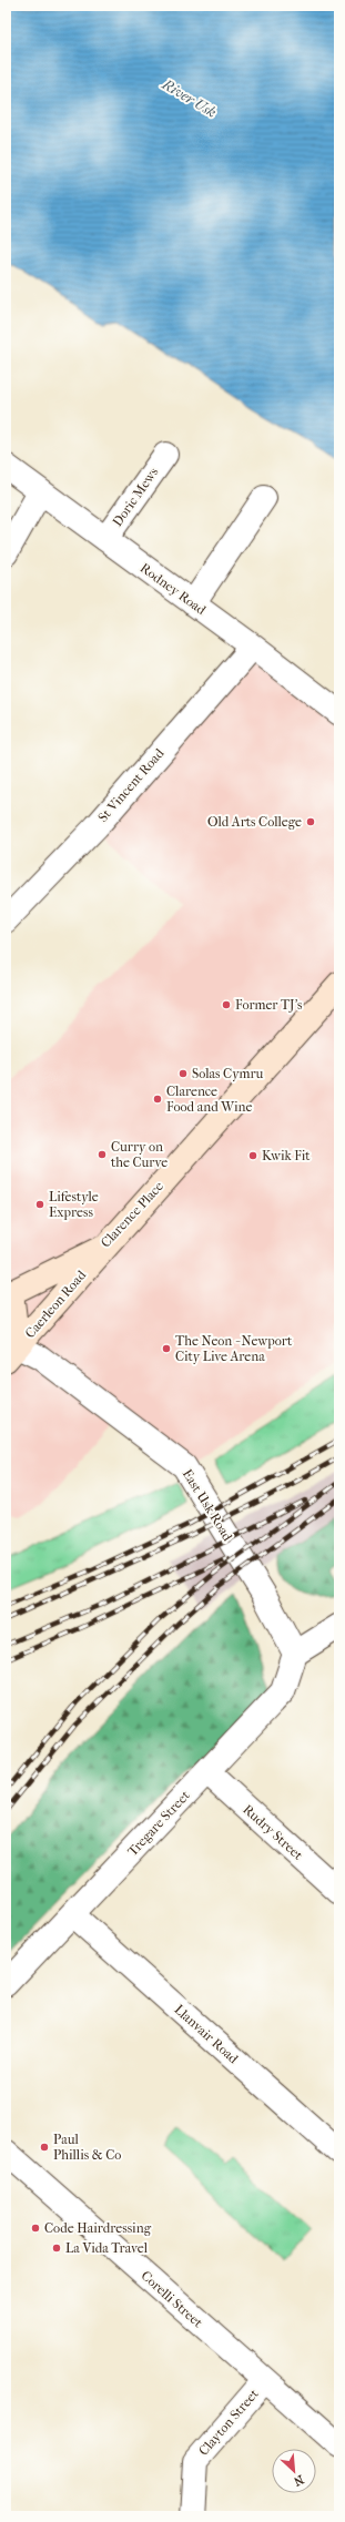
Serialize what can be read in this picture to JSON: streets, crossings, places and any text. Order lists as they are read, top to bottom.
{
  "streets": {
    "main road": ["Clarence Place", "Caerleon Road"],
    "street": [
      "Doric Mews",
      "Rodney Road",
      "St Vincent Road",
      "East Usk Road",
      "Tregare Street",
      "Rudry Street",
      "Llanvair Road",
      "Corelli Street",
      "Clayton Street"
    ]
  },
  "crossings": [
    ["Doric Mews", "Rodney Road"],
    ["Rodney Road", "St Vincent Road"],
    ["Clarence Place", "Caerleon Road"],
    ["Caerleon Road", "East Usk Road"],
    ["East Usk Road", "Tregare Street"],
    ["Tregare Street", "Rudry Street"],
    ["Tregare Street", "Llanvair Road"],
    ["Corelli Street", "Clayton Street"]
  ],
  "water": ["River Usk"],
  "places": [
    "Old Arts College",
    "Former TJ's",
    "Solas Cymru",
    "Clarence Food and Wine",
    "Curry on the Curve",
    "Kwik Fit",
    "Lifestyle Express",
    "The Neon - Newport City Live Arena",
    "Paul Phillis & Co",
    "Code Hairdressing",
    "La Vida Travel"
  ],
  "north": "bottom right"
}
